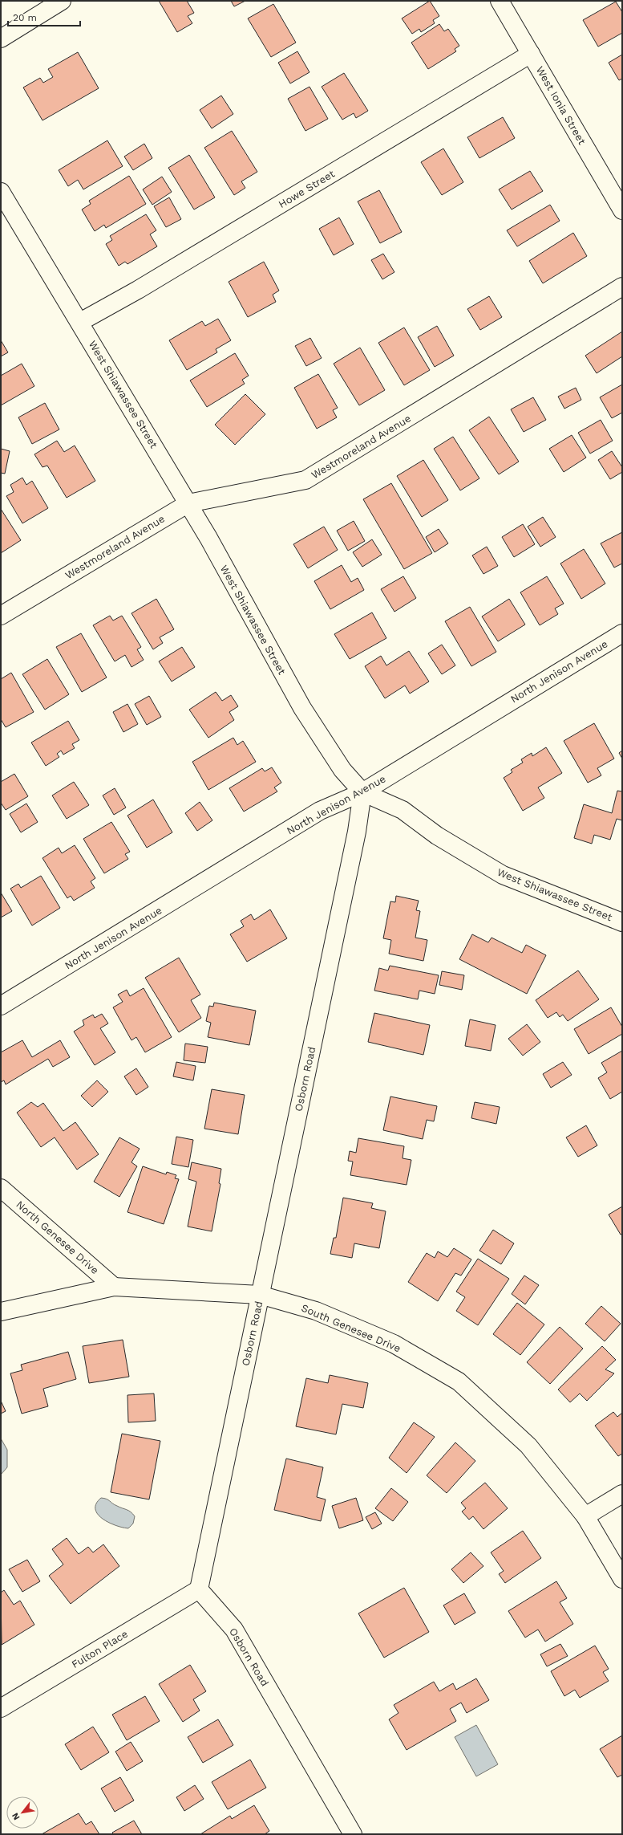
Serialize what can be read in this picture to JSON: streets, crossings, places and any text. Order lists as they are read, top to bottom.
{
  "streets": {
    "street": [
      "West Ionia Street",
      "Howe Street",
      "West Shiawassee Street",
      "Westmoreland Avenue",
      "North Jenison Avenue",
      "Osborn Road",
      "North Genesee Drive",
      "South Genesee Drive",
      "Fulton Place"
    ]
  },
  "crossings": [
    ["West Ionia Street", "Howe Street"],
    ["Howe Street", "West Shiawassee Street"],
    ["West Shiawassee Street", "Westmoreland Avenue"],
    ["West Shiawassee Street", "North Jenison Avenue"],
    ["West Shiawassee Street", "Osborn Road"],
    ["North Jenison Avenue", "Osborn Road"],
    ["Osborn Road", "South Genesee Drive"],
    ["Osborn Road", "Fulton Place"],
    ["North Genesee Drive", "South Genesee Drive"]
  ],
  "scale_bar": "20 m",
  "north": "bottom left"
}
